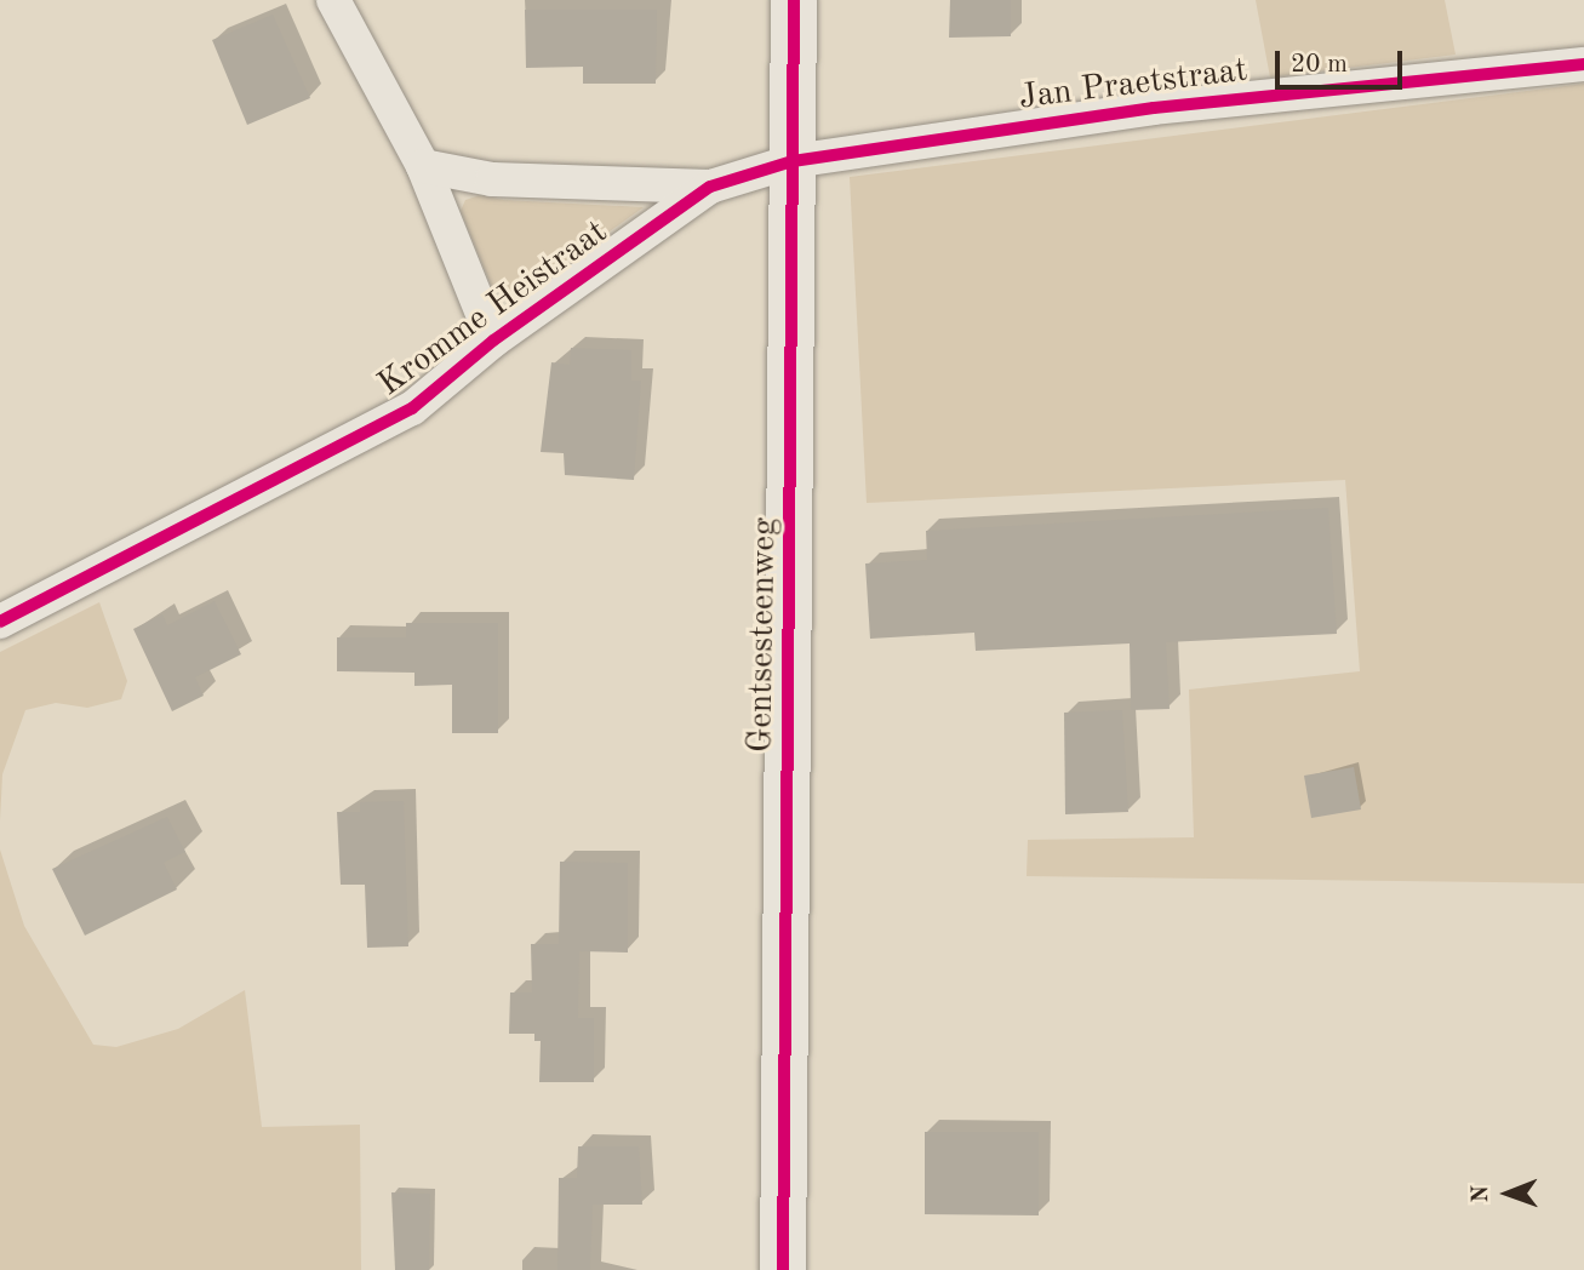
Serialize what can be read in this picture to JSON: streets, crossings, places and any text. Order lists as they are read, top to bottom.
{
  "streets": {
    "main road": ["Gentsesteenweg"],
    "street": ["Jan Praetstraat", "Kromme Heistraat"]
  },
  "crossings": [
    ["Jan Praetstraat", "Kromme Heistraat"],
    ["Jan Praetstraat", "Gentsesteenweg"],
    ["Kromme Heistraat", "Gentsesteenweg"]
  ],
  "scale_bar": "20 m",
  "north": "left"
}
